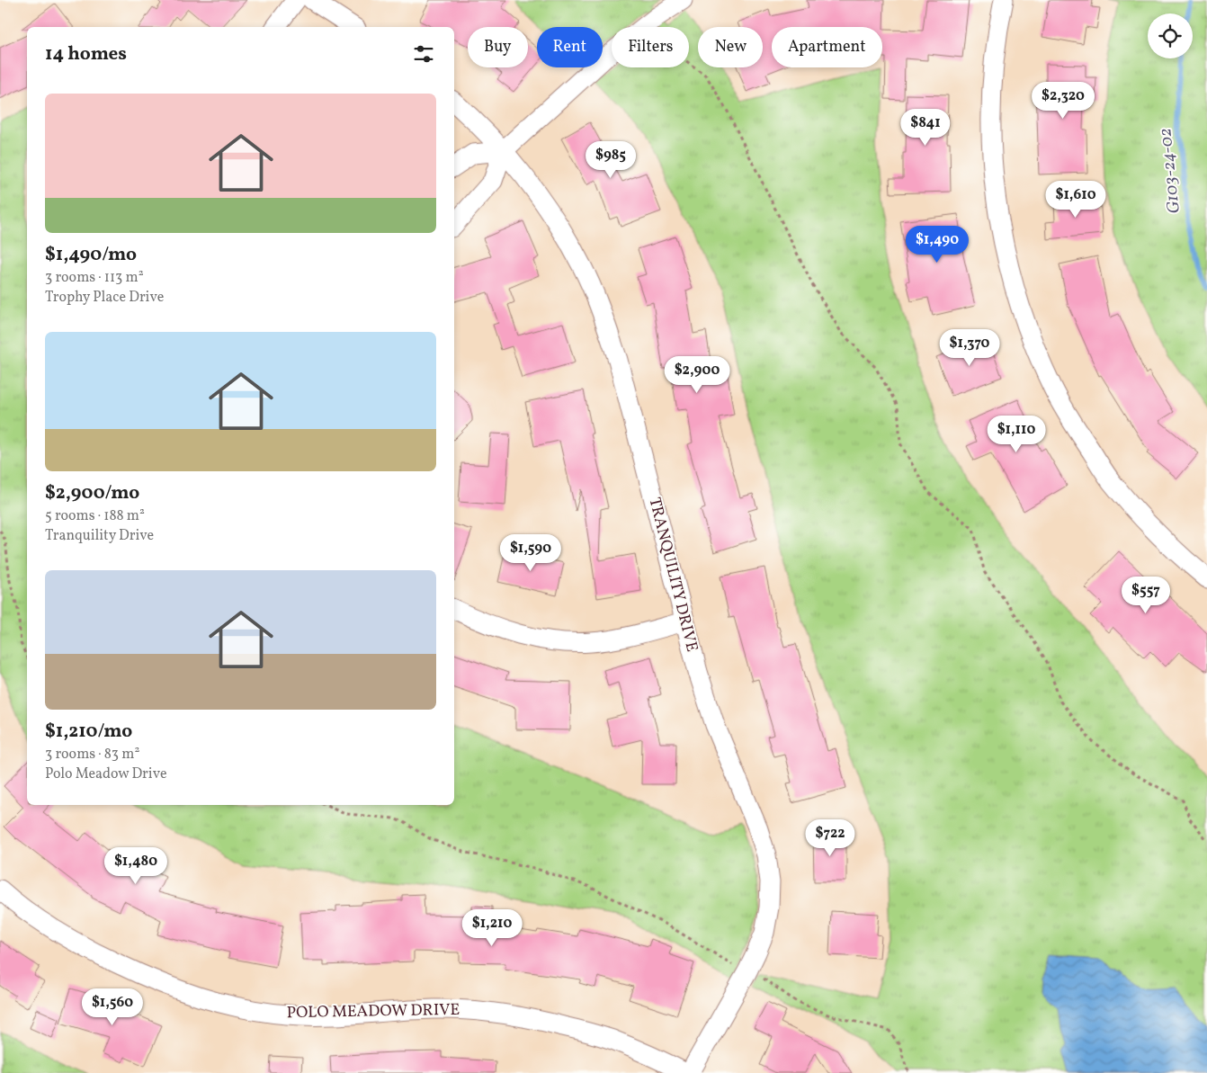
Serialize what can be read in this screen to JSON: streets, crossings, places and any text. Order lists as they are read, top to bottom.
{
  "streets": {
    "street": ["TRANQUILITY DRIVE", "POLO MEADOW DRIVE"]
  },
  "water": ["G103-24-02"],
  "page": {
    "chip": [
      "Buy",
      "Rent",
      "Filters",
      "New",
      "Apartment"
    ],
    "heading": "14 homes",
    "list": [
      {
        "name": "$1,490/mo",
        "note": "3 rooms · 113 m² · Trophy Place Drive"
      },
      {
        "name": "$2,900/mo",
        "note": "5 rooms · 188 m² · Tranquility Drive"
      },
      {
        "name": "$1,210/mo",
        "note": "3 rooms · 83 m² · Polo Meadow Drive"
      }
    ],
    "price": [
      "$2,320",
      "$841",
      "$985",
      "$1,610",
      "$1,490",
      "$1,370",
      "$2,900",
      "$1,110",
      "$1,590",
      "$557",
      "$722",
      "$1,480",
      "$1,210",
      "$1,560"
    ]
  }
}
